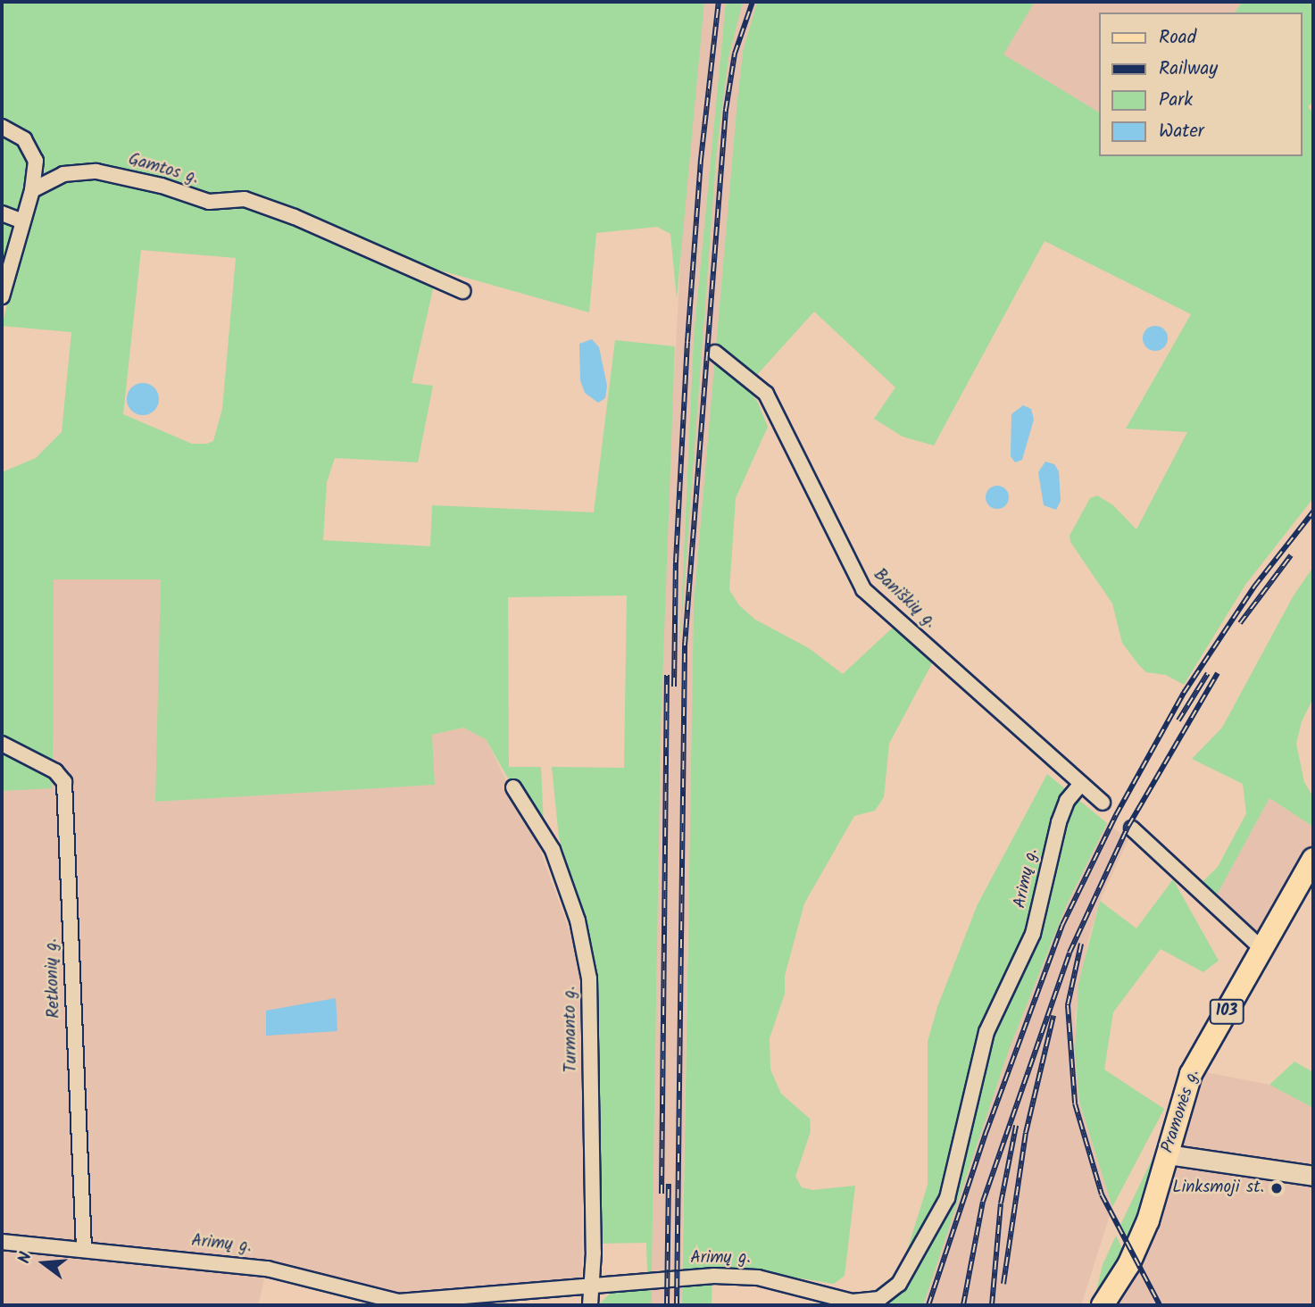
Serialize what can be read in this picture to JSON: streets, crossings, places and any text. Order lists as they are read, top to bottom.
{
  "streets": {
    "main road": ["103", "Pramonės g."],
    "street": [
      "Gamtos g.",
      "Baniškių g.",
      "Arimų g.",
      "Retkonių g.",
      "Turmanto g."
    ]
  },
  "crossings": [
    ["Baniškių g.", "Arimų g."],
    ["Arimų g.", "Retkonių g."],
    ["Arimų g.", "Turmanto g."]
  ],
  "places": ["Linksmoji st."],
  "legend": [
    "Road",
    "Railway",
    "Park",
    "Water"
  ],
  "north": "left"
}
